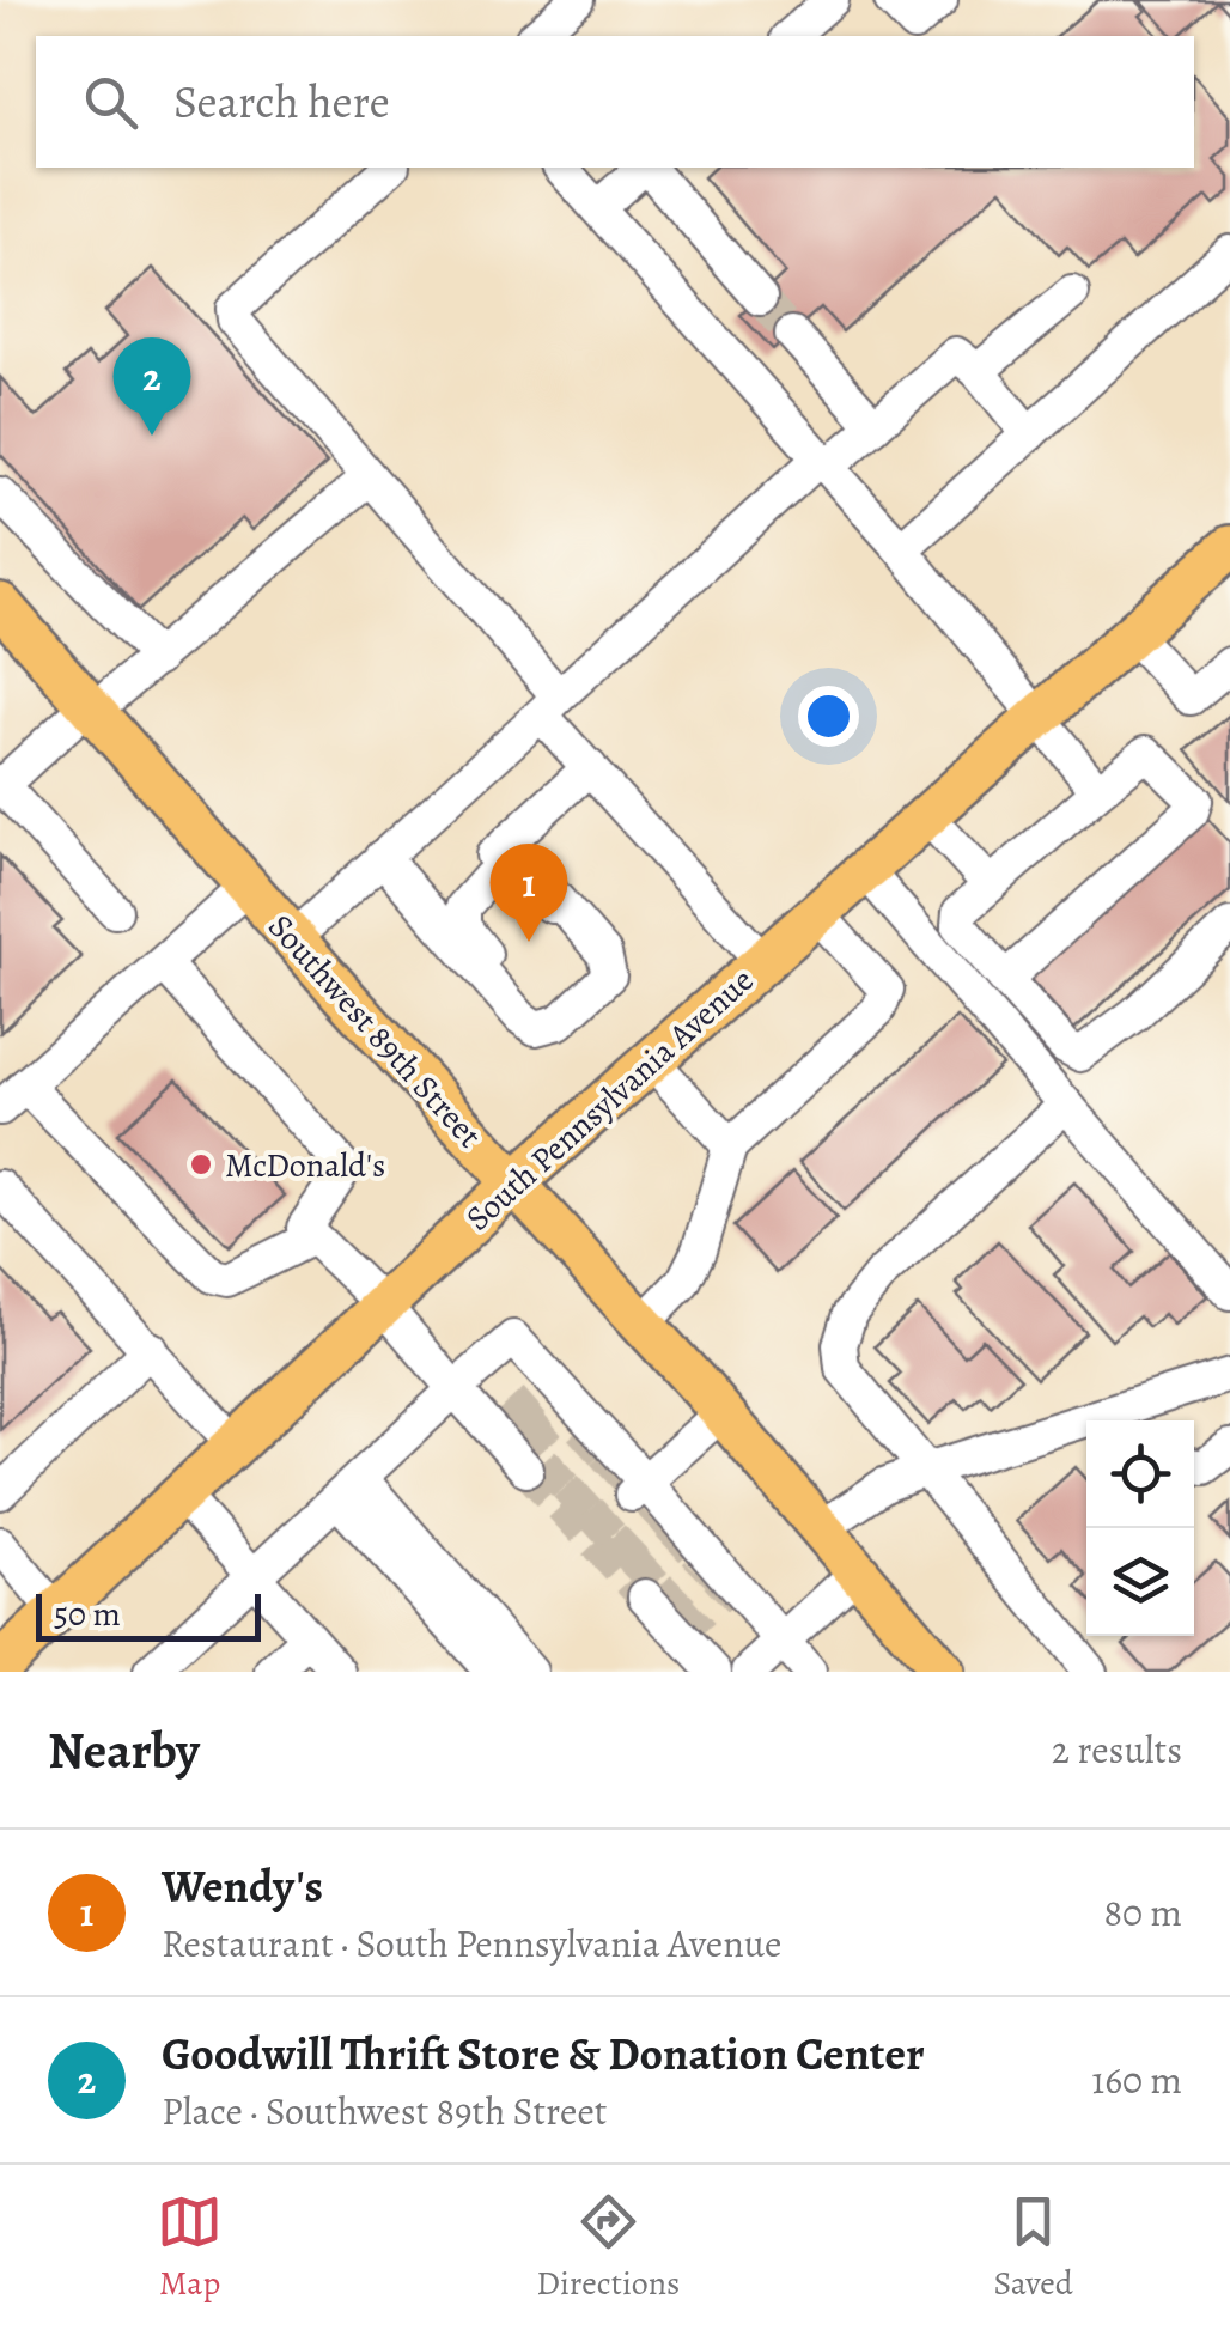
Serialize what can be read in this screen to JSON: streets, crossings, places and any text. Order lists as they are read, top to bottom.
{
  "streets": {
    "main road": ["Southwest 89th Street", "South Pennsylvania Avenue"]
  },
  "crossings": [
    ["Southwest 89th Street", "South Pennsylvania Avenue"]
  ],
  "places": ["McDonald's"],
  "scale_bar": "50 m",
  "page": {
    "search": "Search here",
    "pins": ["2", "1"],
    "scale": "50 m",
    "heading": ["Nearby", "2 results"],
    "list": [
      {
        "mark": "1",
        "name": "Wendy's",
        "note": "Restaurant · South Pennsylvania Avenue",
        "value": "80 m"
      },
      {
        "mark": "2",
        "name": "Goodwill Thrift Store & Donation Center",
        "note": "Place · Southwest 89th Street",
        "value": "160 m"
      }
    ],
    "nav": ["Map", "Directions", "Saved"]
  }
}
